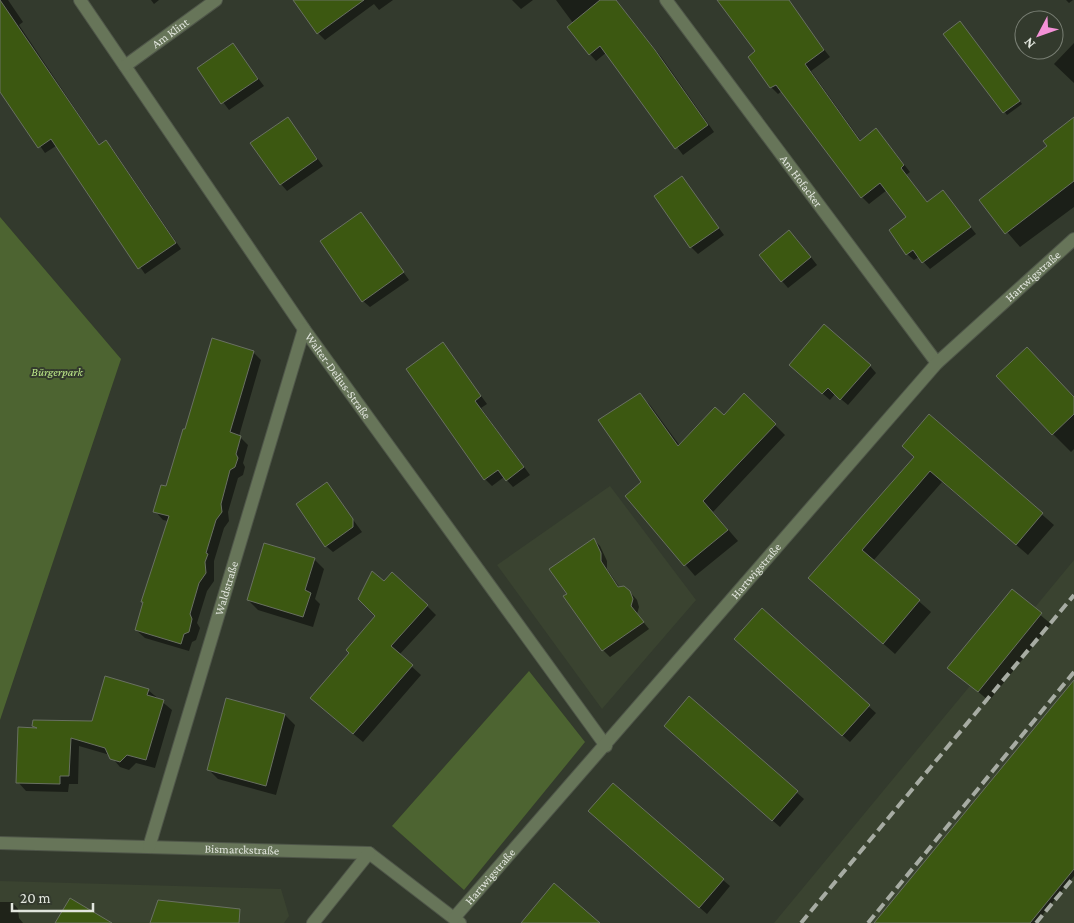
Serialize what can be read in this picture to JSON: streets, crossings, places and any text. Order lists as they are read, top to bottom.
{
  "streets": {
    "street": [
      "Am Klint",
      "Am Hofacker",
      "Hartwigstraße",
      "Walter-Delius-Straße",
      "Waldstraße",
      "Bismarckstraße"
    ]
  },
  "crossings": [
    ["Am Klint", "Walter-Delius-Straße"],
    ["Am Hofacker", "Hartwigstraße"],
    ["Hartwigstraße", "Walter-Delius-Straße"],
    ["Walter-Delius-Straße", "Waldstraße"],
    ["Waldstraße", "Bismarckstraße"]
  ],
  "parks": ["Bürgerpark"],
  "scale_bar": "20 m",
  "north": "bottom left"
}
